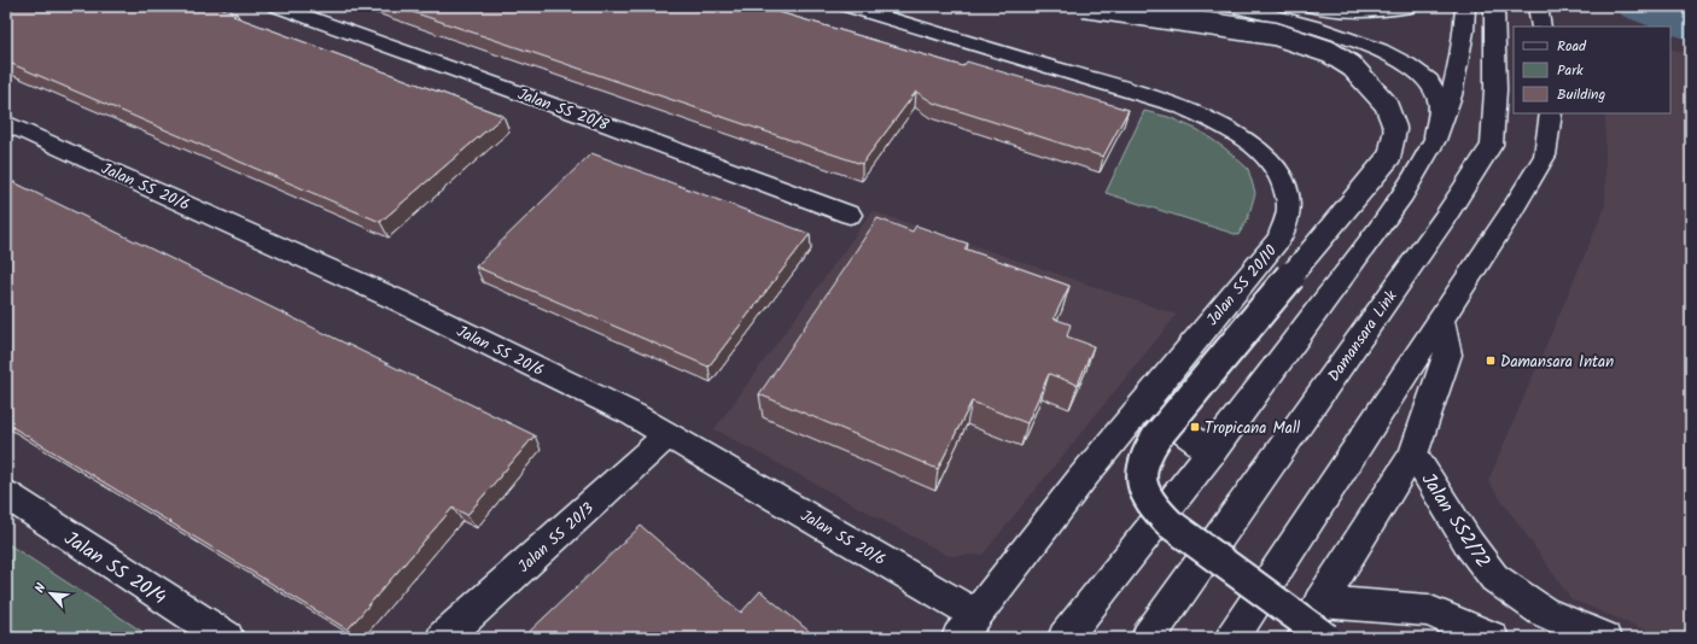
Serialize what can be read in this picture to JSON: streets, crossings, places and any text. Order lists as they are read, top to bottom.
{
  "streets": {
    "main road": [
      "Jalan SS 20/8",
      "Jalan SS 20/6",
      "Jalan SS 20/10",
      "Damansara Link",
      "Jalan SS2/72",
      "Jalan SS 20/3",
      "Jalan SS 20/4"
    ]
  },
  "crossings": [
    ["Jalan SS 20/6", "Jalan SS 20/10"],
    ["Jalan SS 20/6", "Jalan SS 20/3"]
  ],
  "places": {
    "transit": ["Damansara Intan", "Tropicana Mall"]
  },
  "legend": ["Road", "Park", "Building"],
  "north": "top left"
}
